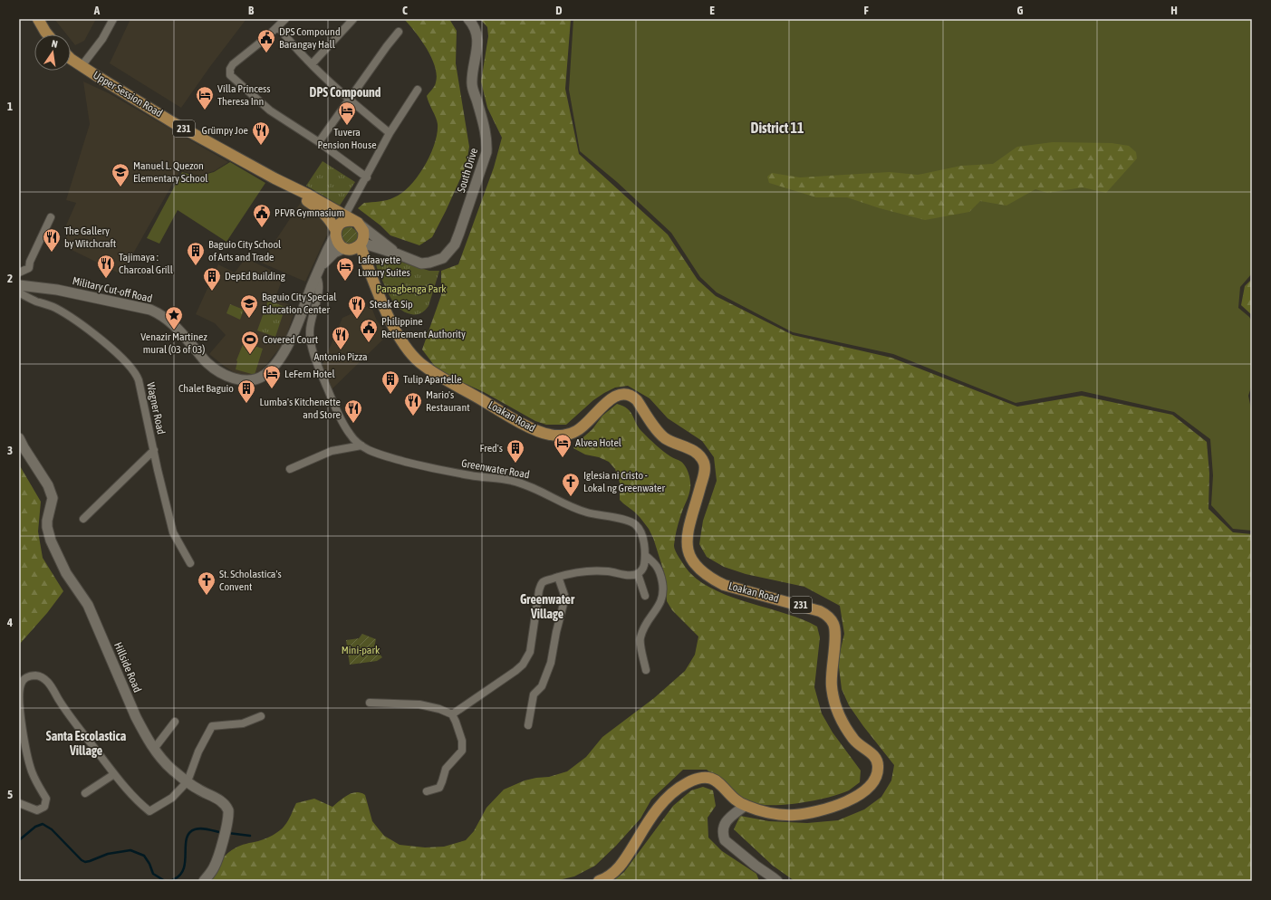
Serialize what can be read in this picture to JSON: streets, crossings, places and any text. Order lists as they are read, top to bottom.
{
  "streets": {
    "main road": [
      "Upper Session Road",
      "231",
      "South Drive",
      "Military Cut-off Road",
      "Loakan Road",
      "Hillside Road"
    ],
    "street": ["Wagner Road", "Greenwater Road"]
  },
  "crossings": [
    ["Upper Session Road", "231"],
    ["Upper Session Road", "South Drive"],
    ["Upper Session Road", "Military Cut-off Road"],
    ["231", "South Drive"],
    ["231", "Military Cut-off Road"],
    ["231", "Loakan Road"],
    ["South Drive", "Military Cut-off Road"],
    ["South Drive", "Loakan Road"],
    ["Military Cut-off Road", "Loakan Road"],
    ["Military Cut-off Road", "Greenwater Road"]
  ],
  "districts": [
    "DPS Compound",
    "District 11",
    "Greenwater Village",
    "Santa Escolastica Village"
  ],
  "parks": ["Panagbenga Park", "Mini-park"],
  "places": {
    "public building": ["DPS Compound Barangay Hall", "PFVR Gymnasium", "Philippine Retirement Authority"],
    "hotel": [
      "Villa Princess Theresa Inn",
      "Tuvera Pension House",
      "Lafaayette Luxury Suites",
      "LeFern Hotel",
      "Alvea Hotel"
    ],
    "restaurant": [
      "Grümpy Joe",
      "The Gallery by Witchcraft",
      "Tajimaya : Charcoal Grill",
      "Steak & Sip",
      "Antonio Pizza",
      "Mario's Restaurant",
      "Lumba's Kitchenette and Store"
    ],
    "school or university": ["Manuel L. Quezon Elementary School", "Baguio City Special Education Center"],
    "building": [
      "Baguio City School of Arts and Trade",
      "DepEd Building",
      "Tulip Apartelle",
      "Chalet Baguio",
      "Fred's"
    ],
    "place": ["Venazir Martinez mural (03 of 03)"],
    "sports": ["Covered Court"],
    "church": ["Iglesia ni Cristo - Lokal ng Greenwater", "St. Scholastica's Convent"]
  },
  "north": "top",
  "grid": {
    "columns": [
      "A",
      "B",
      "C",
      "D",
      "E",
      "F",
      "G",
      "H"
    ],
    "rows": [
      "1",
      "2",
      "3",
      "4",
      "5"
    ]
  }
}
